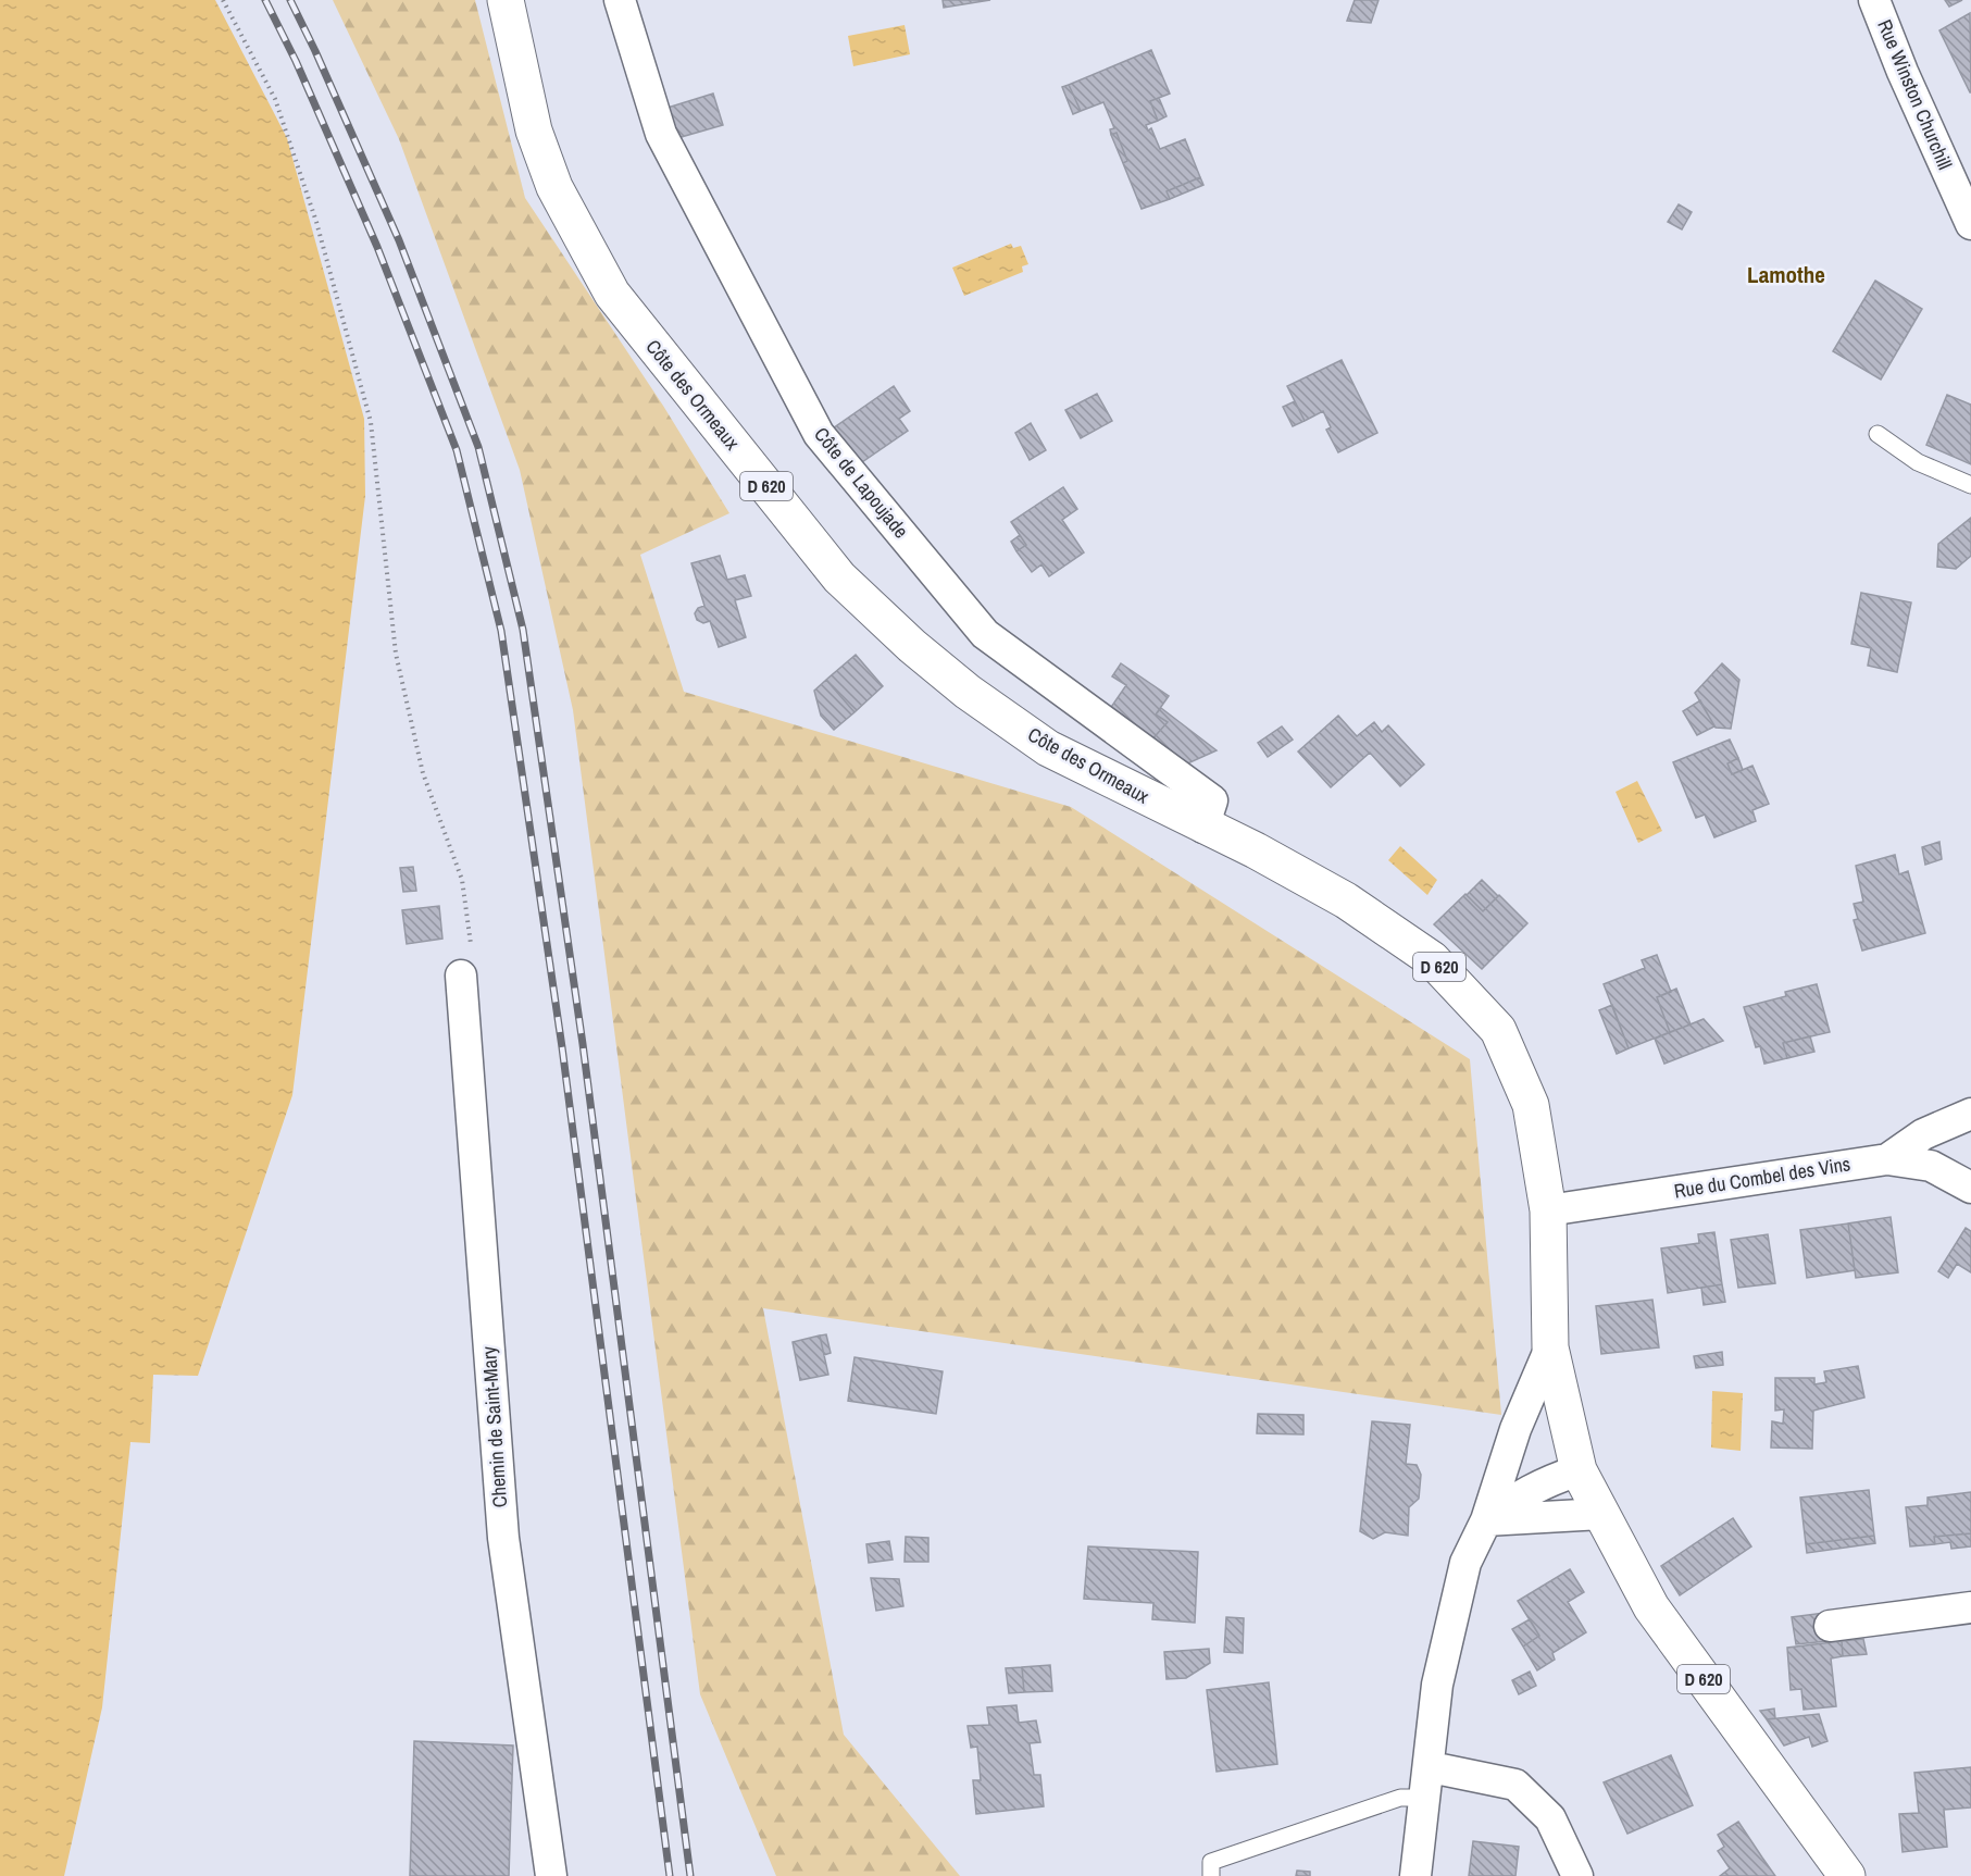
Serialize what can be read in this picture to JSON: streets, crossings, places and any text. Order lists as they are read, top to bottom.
{
  "streets": {
    "main road": ["Côte des Ormeaux", "D 620"],
    "street": [
      "Rue Winston Churchill",
      "Côte de Lapoujade",
      "Rue du Combel des Vins",
      "Chemin de Saint-Mary"
    ]
  },
  "crossings": [
    ["Côte des Ormeaux", "Côte de Lapoujade"],
    ["Côte des Ormeaux", "D 620"],
    ["Côte de Lapoujade", "D 620"],
    ["D 620", "Rue du Combel des Vins"]
  ],
  "districts": ["Lamothe"]
}
